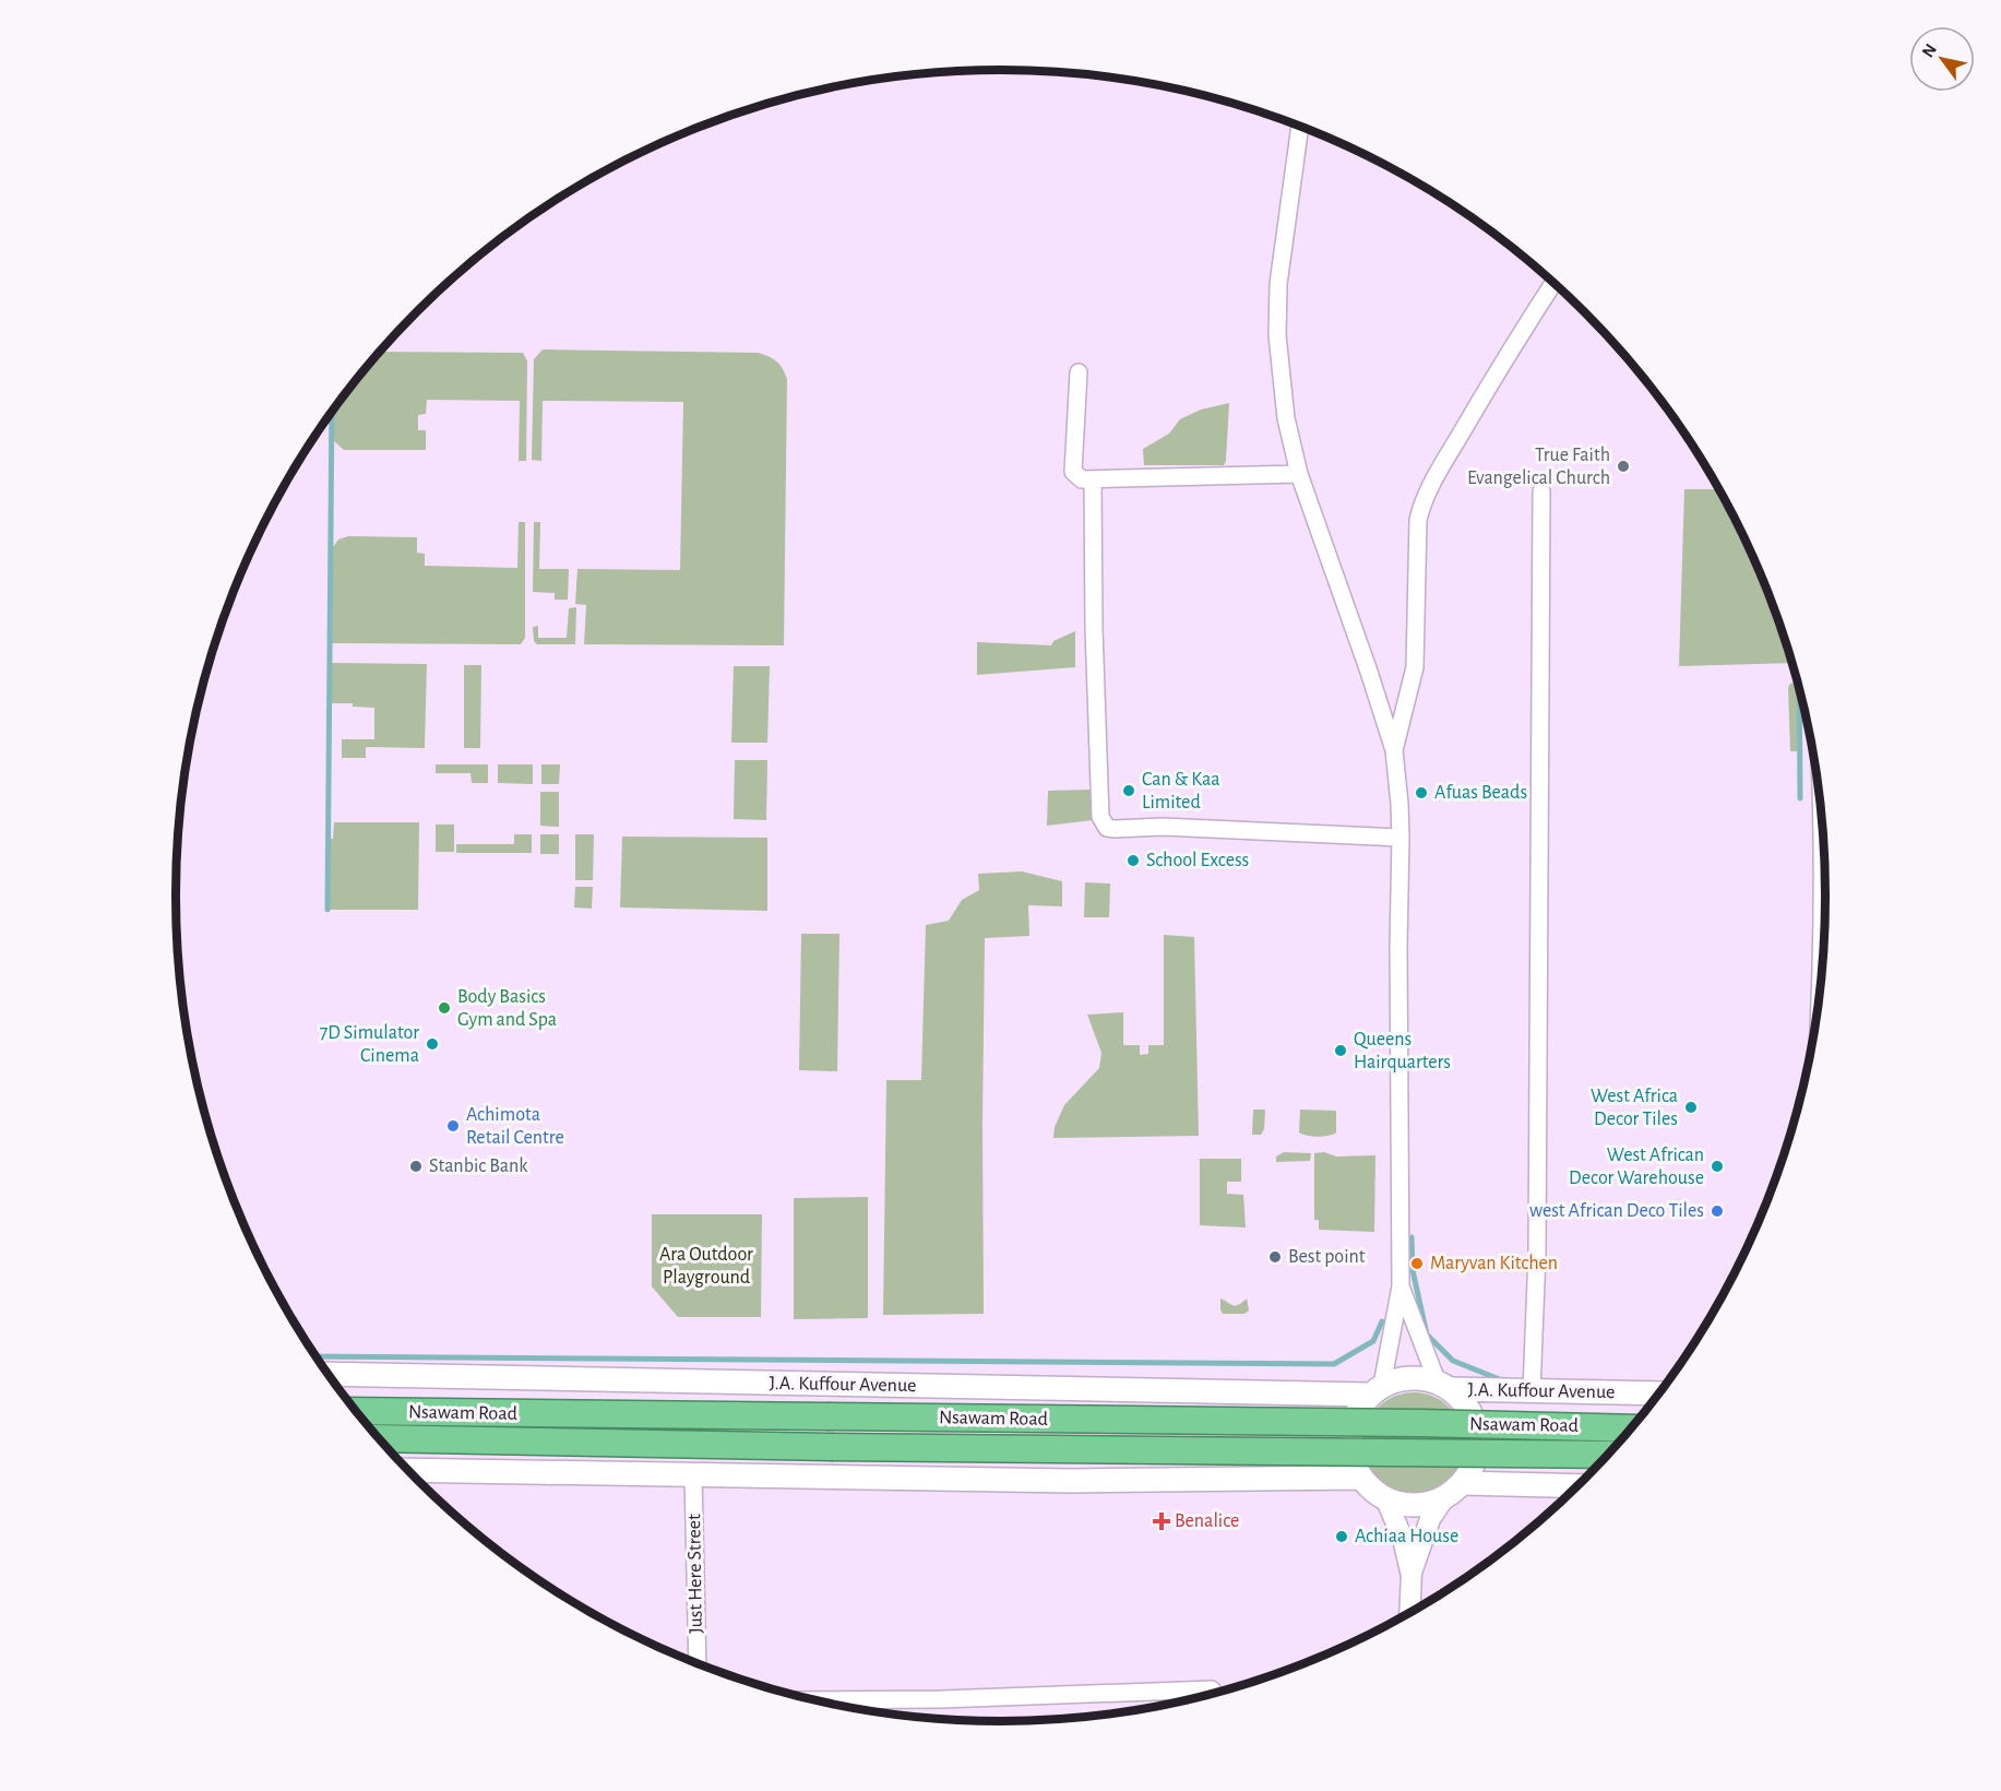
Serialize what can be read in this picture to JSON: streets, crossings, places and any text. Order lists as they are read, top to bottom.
{
  "streets": {
    "highway": ["Nsawam Road"],
    "main road": ["J.A. Kuffour Avenue"],
    "street": ["Just Here Street"]
  },
  "parks": ["Ara Outdoor Playground"],
  "places": {
    "other": [
      "True Faith Evangelical Church",
      "Can & Kaa Limited",
      "Afuas Beads",
      "School Excess",
      "Body Basics Gym and Spa",
      "7D Simulator Cinema",
      "Queens Hairquarters",
      "West Africa Decor Tiles",
      "Achimota Retail Centre",
      "Stanbic Bank",
      "West African Decor Warehouse",
      "west African Deco Tiles",
      "Best point",
      "Maryvan Kitchen",
      "Achiaa House"
    ],
    "health": ["Benalice"]
  },
  "north": "top left"
}
